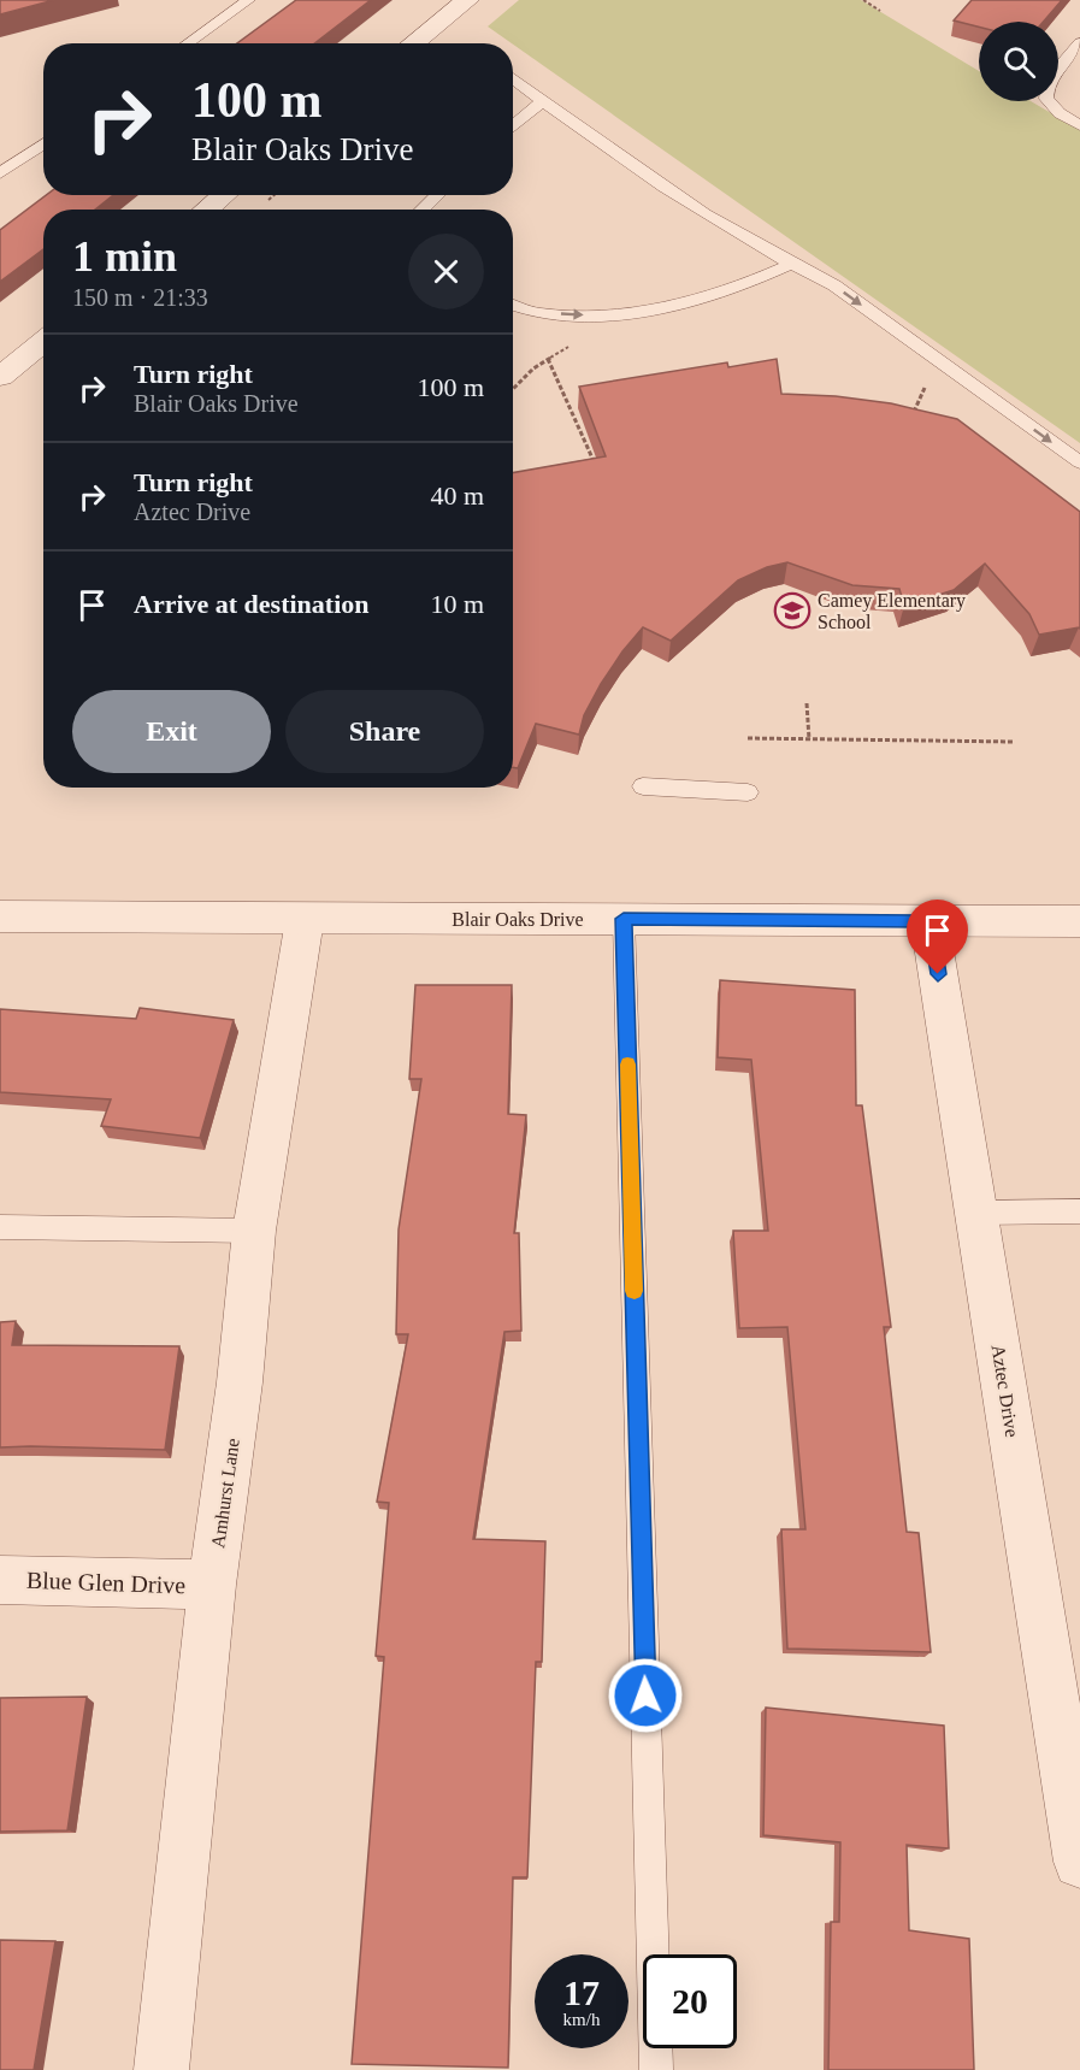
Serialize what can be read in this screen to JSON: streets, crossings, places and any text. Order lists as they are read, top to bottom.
{
  "streets": {
    "street": [
      "Blair Oaks Drive",
      "Aztec Drive",
      "Amhurst Lane",
      "Blue Glen Drive"
    ]
  },
  "crossings": [
    ["Blair Oaks Drive", "Aztec Drive"],
    ["Blair Oaks Drive", "Amhurst Lane"],
    ["Amhurst Lane", "Blue Glen Drive"]
  ],
  "places": {
    "school or university": ["Camey Elementary School"]
  },
  "page": {
    "turn": ["100 m", "Blair Oaks Drive"],
    "heading": ["1 min", "150 m · 21:33"],
    "list": [
      {
        "name": "Turn right",
        "note": "Blair Oaks Drive",
        "value": "100 m"
      },
      {
        "name": "Turn right",
        "note": "Aztec Drive",
        "value": "40 m"
      },
      {
        "name": "Arrive at destination",
        "value": "10 m"
      }
    ],
    "buttons": ["Exit", "Share"],
    "speed": "17 km/h",
    "limit": "20"
  }
}
